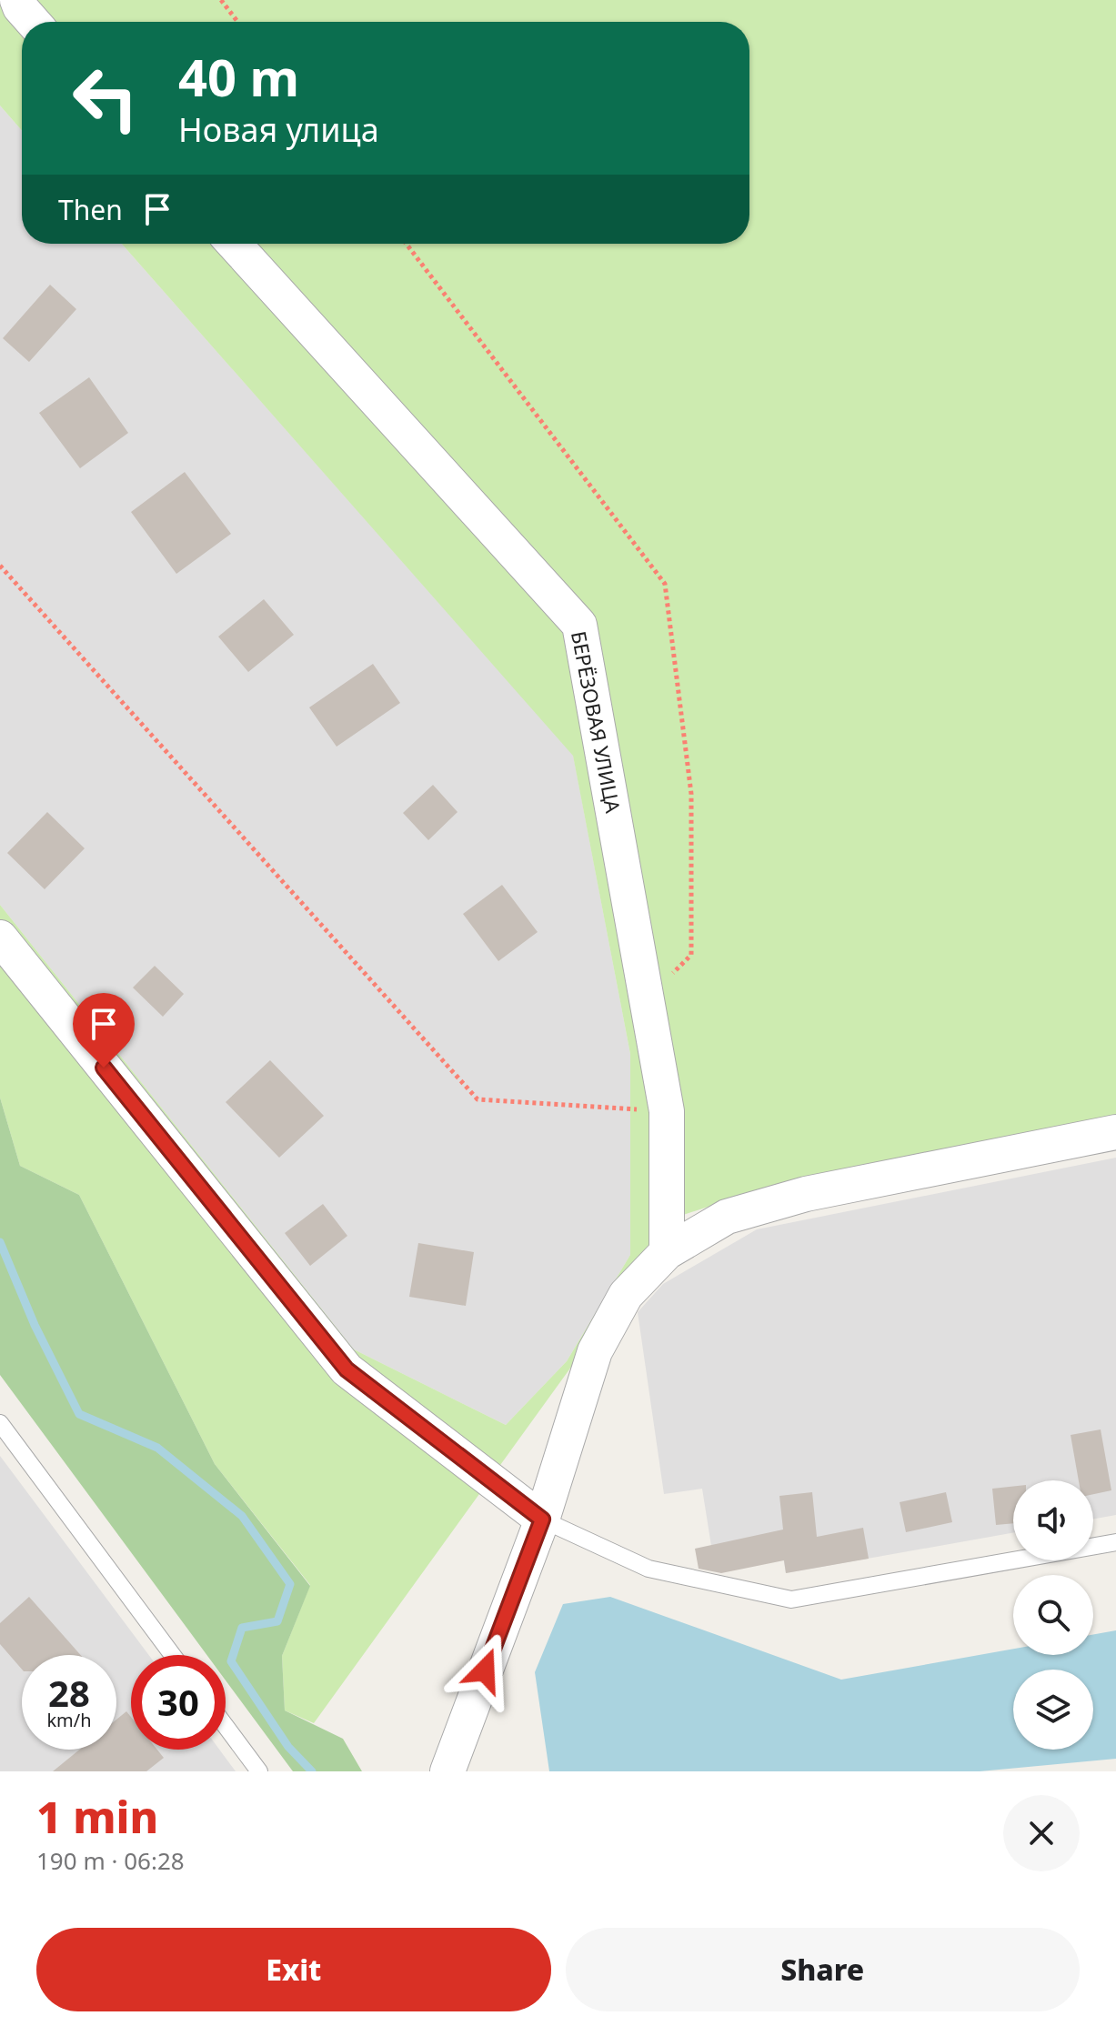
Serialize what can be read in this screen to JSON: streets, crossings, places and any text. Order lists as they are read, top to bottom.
{
  "streets": {
    "street": ["БЕРЁЗОВАЯ УЛИЦА"]
  },
  "page": {
    "turn": ["40 m", "Новая улица"],
    "then": "Then",
    "speed": "28 km/h",
    "limit": "30",
    "heading": ["1 min", "190 m · 06:28"],
    "buttons": ["Exit", "Share"]
  }
}
